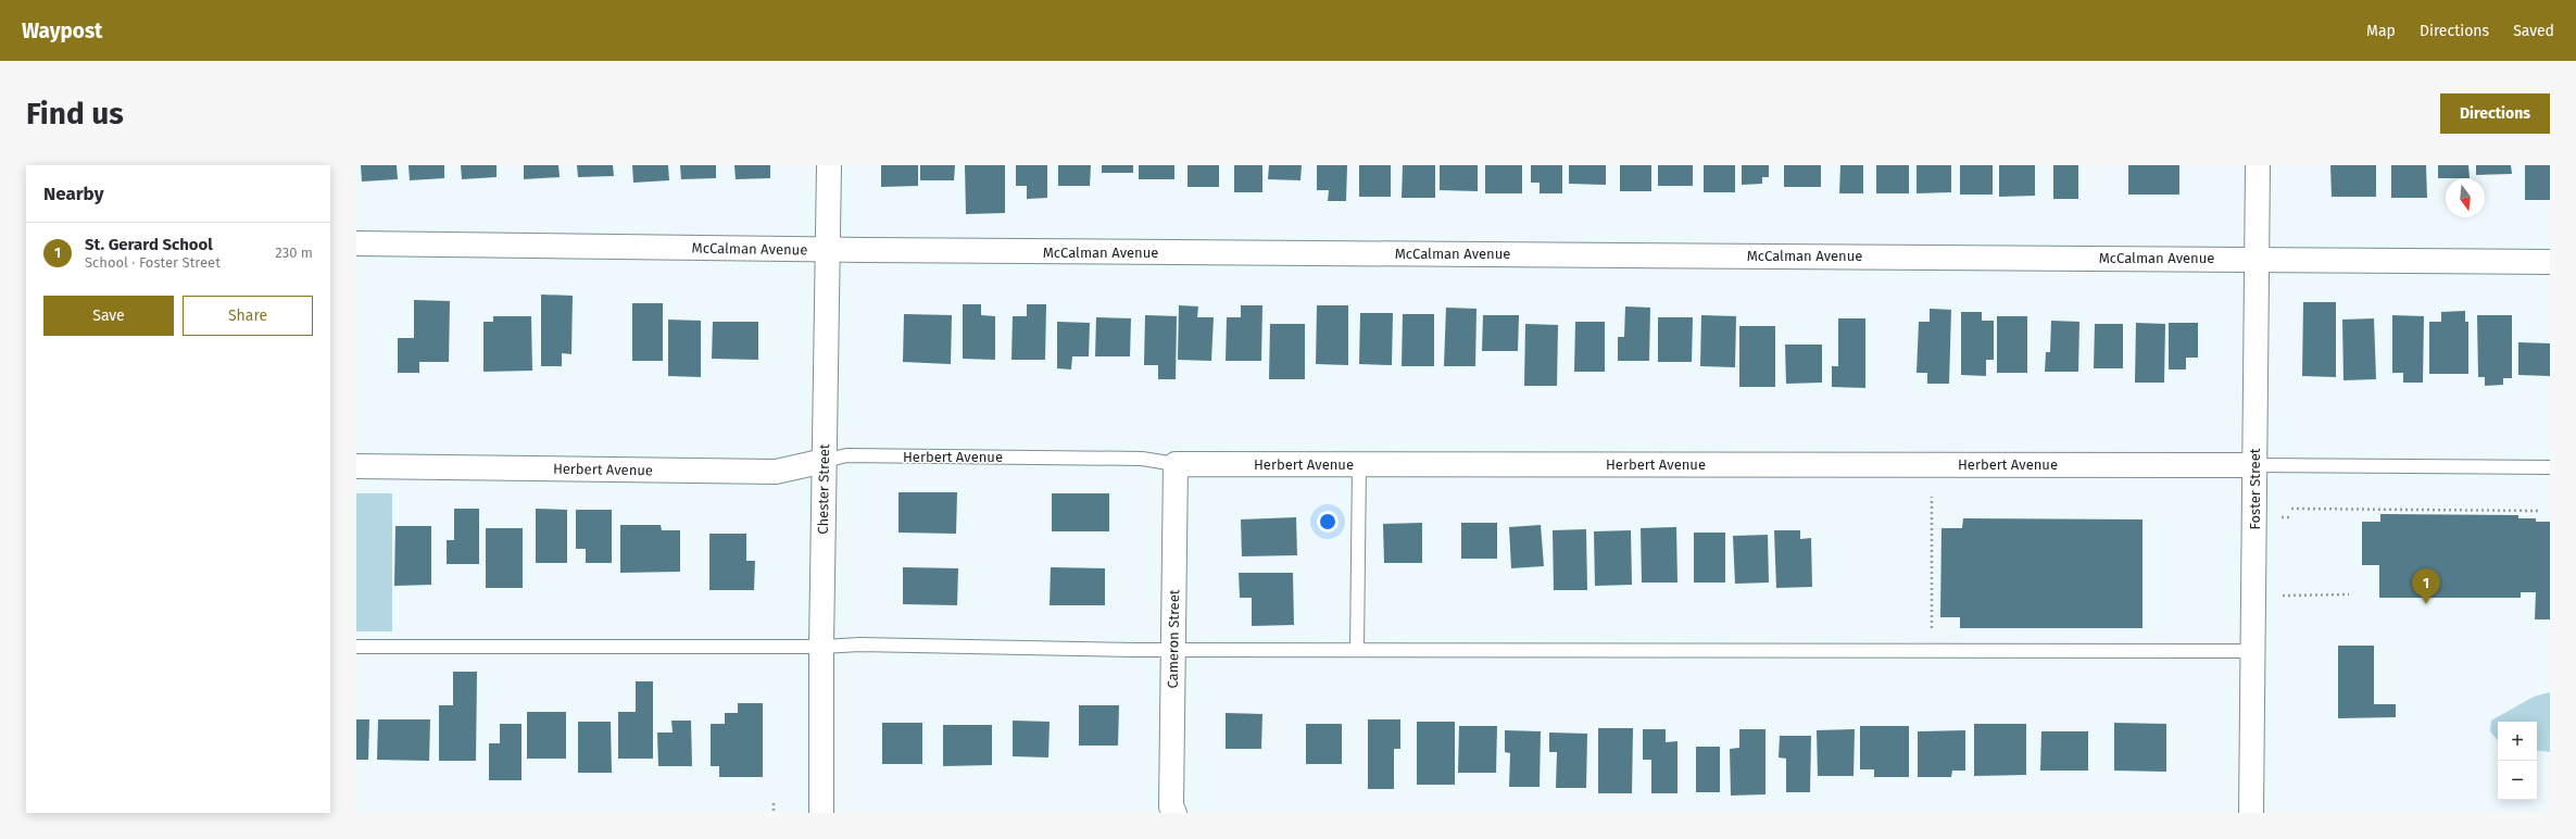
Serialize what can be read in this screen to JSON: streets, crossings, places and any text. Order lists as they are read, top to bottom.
{
  "streets": {
    "street": [
      "McCalman Avenue",
      "Herbert Avenue",
      "Chester Street",
      "Foster Street",
      "Cameron Street"
    ]
  },
  "crossings": [
    ["McCalman Avenue", "Chester Street"],
    ["McCalman Avenue", "Foster Street"],
    ["Herbert Avenue", "Chester Street"],
    ["Herbert Avenue", "Foster Street"],
    ["Herbert Avenue", "Cameron Street"]
  ],
  "north": "bottom",
  "page": {
    "header": "Waypost",
    "nav": ["Map", "Directions", "Saved"],
    "buttons": [
      "Directions",
      ["Save", "Share"]
    ],
    "title": "Find us",
    "heading": "Nearby",
    "list": [
      {
        "mark": "1",
        "name": "St. Gerard School",
        "note": "School · Foster Street",
        "value": "230 m"
      }
    ],
    "pins": "1",
    "map_buttons": ["+", "−"]
  }
}
